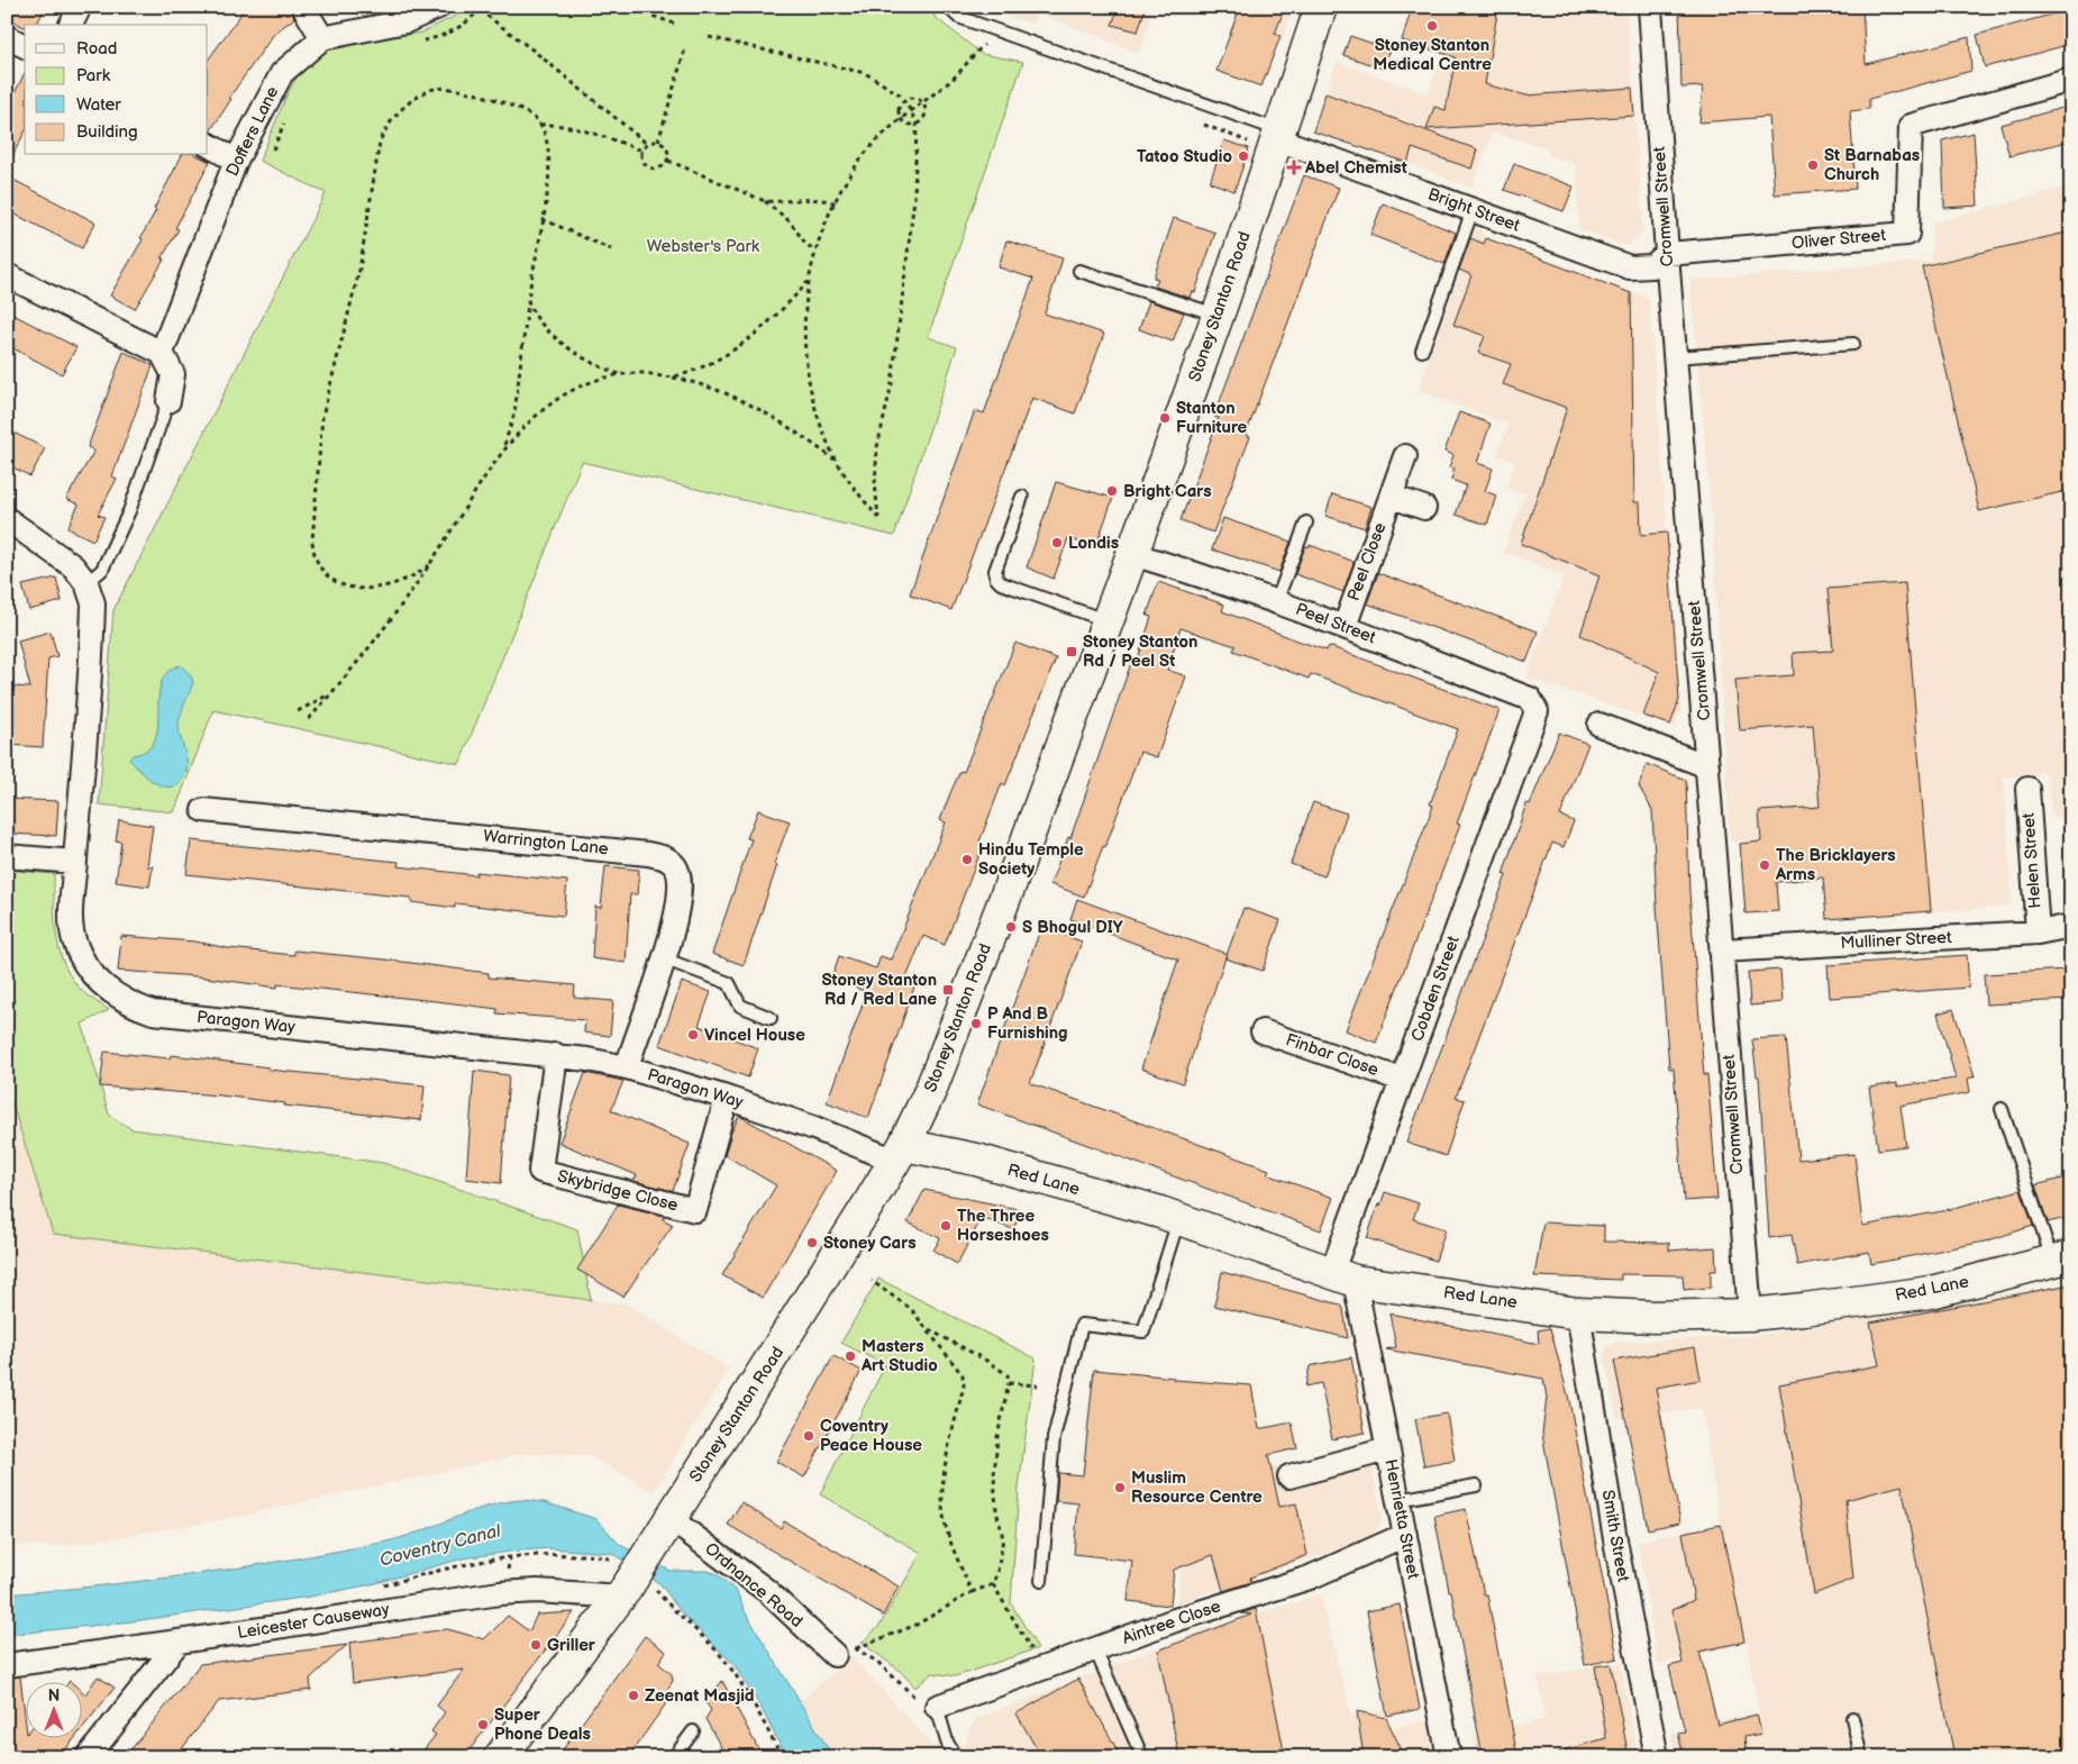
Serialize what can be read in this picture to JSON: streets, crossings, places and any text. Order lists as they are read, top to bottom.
{
  "streets": {
    "main road": ["Stoney Stanton Road", "Red Lane"],
    "street": [
      "Doffers Lane",
      "Cromwell Street",
      "Bright Street",
      "Oliver Street",
      "Peel Close",
      "Peel Street",
      "Warrington Lane",
      "Helen Street",
      "Mulliner Street",
      "Cobden Street",
      "Paragon Way",
      "Finbar Close",
      "Skybridge Close",
      "Henrietta Street",
      "Smith Street",
      "Ordnance Road",
      "Leicester Causeway",
      "Aintree Close"
    ]
  },
  "crossings": [
    ["Cromwell Street", "Bright Street"],
    ["Cromwell Street", "Oliver Street"],
    ["Cromwell Street", "Mulliner Street"],
    ["Cromwell Street", "Red Lane"],
    ["Bright Street", "Oliver Street"],
    ["Bright Street", "Stoney Stanton Road"],
    ["Stoney Stanton Road", "Peel Street"],
    ["Stoney Stanton Road", "Paragon Way"],
    ["Stoney Stanton Road", "Red Lane"],
    ["Stoney Stanton Road", "Ordnance Road"],
    ["Stoney Stanton Road", "Leicester Causeway"],
    ["Peel Close", "Peel Street"],
    ["Peel Street", "Cobden Street"],
    ["Warrington Lane", "Paragon Way"],
    ["Helen Street", "Mulliner Street"],
    ["Cobden Street", "Finbar Close"],
    ["Cobden Street", "Red Lane"],
    ["Cobden Street", "Henrietta Street"],
    ["Paragon Way", "Red Lane"],
    ["Paragon Way", "Skybridge Close"],
    ["Red Lane", "Henrietta Street"],
    ["Red Lane", "Smith Street"],
    ["Henrietta Street", "Aintree Close"]
  ],
  "water": ["Coventry Canal"],
  "parks": ["Webster's Park"],
  "places": {
    "other": [
      "Stoney Stanton Medical Centre",
      "Tatoo Studio",
      "St Barnabas Church",
      "Stanton Furniture",
      "Bright Cars",
      "Londis",
      "Hindu Temple Society",
      "The Bricklayers Arms",
      "S Bhogul DIY",
      "P And B Furnishing",
      "Vincel House",
      "The Three Horseshoes",
      "Stoney Cars",
      "Masters Art Studio",
      "Coventry Peace House",
      "Muslim Resource Centre",
      "Griller",
      "Zeenat Masjid",
      "Super Phone Deals"
    ],
    "health": ["Abel Chemist"],
    "transit": ["Stoney Stanton Rd / Peel St", "Stoney Stanton Rd / Red Lane"]
  },
  "legend": [
    "Road",
    "Park",
    "Water",
    "Building"
  ],
  "north": "top"
}
